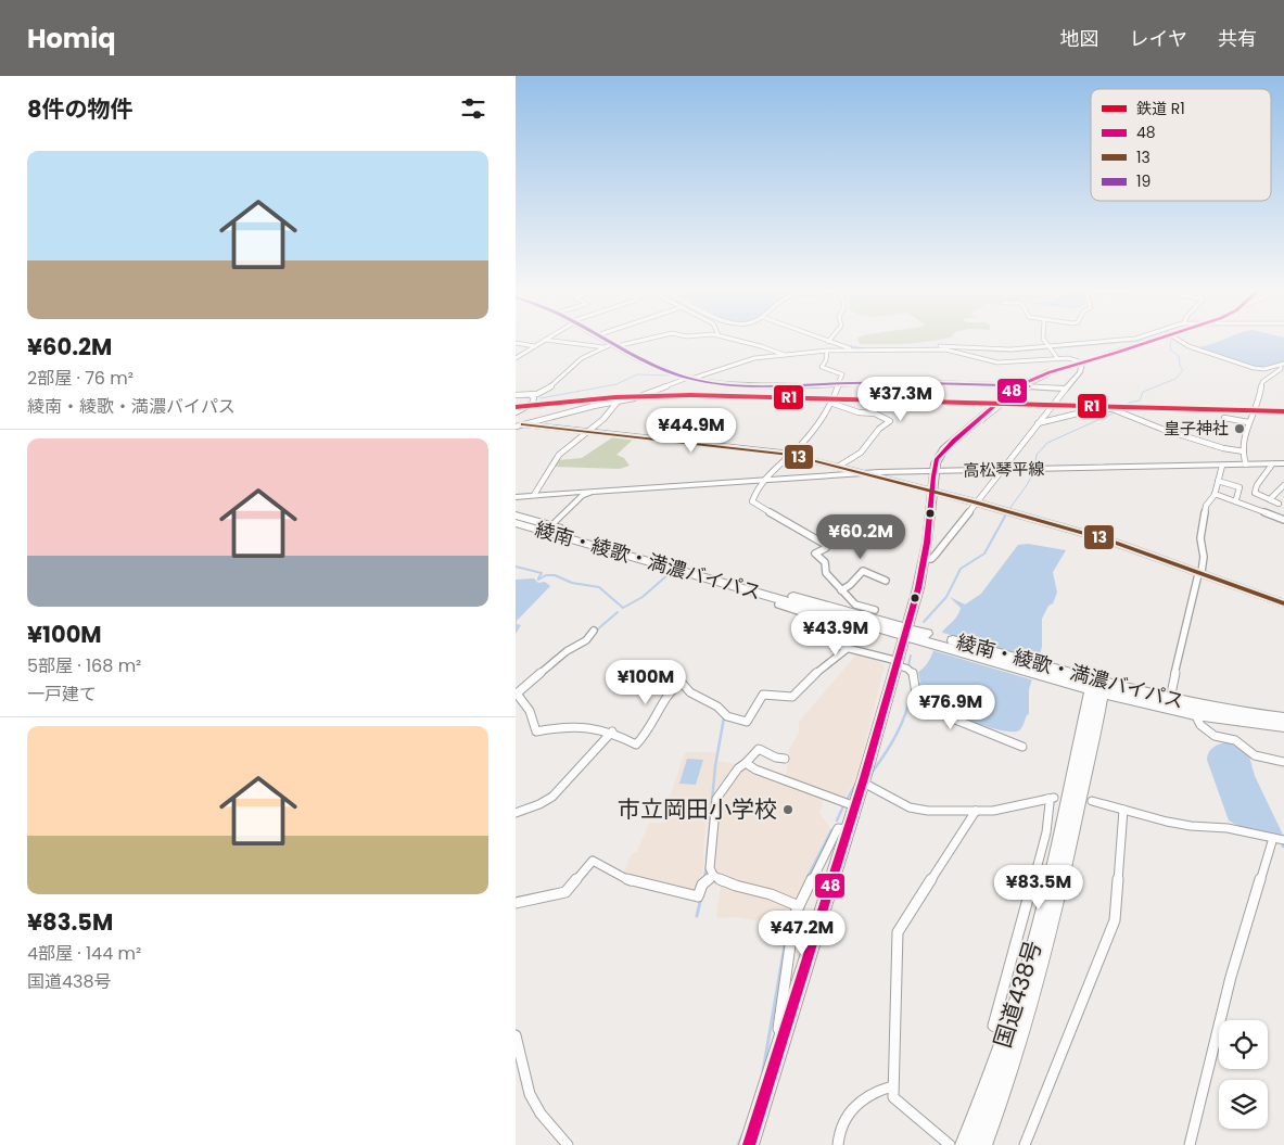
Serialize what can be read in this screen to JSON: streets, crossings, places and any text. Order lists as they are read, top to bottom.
{
  "streets": {
    "highway": ["綾南・綾歌・満濃バイパス", "国道438号"],
    "main road": ["高松琴平線"]
  },
  "crossings": [
    ["綾南・綾歌・満濃バイパス", "国道438号"]
  ],
  "places": ["皇子神社", "市立岡田小学校"],
  "lines": [
    "transit line 48",
    "transit line 19",
    "rail line R1",
    "transit line 13"
  ],
  "legend": [
    "鉄道 R1",
    "48",
    "13",
    "19"
  ],
  "page": {
    "header": "Homiq",
    "nav": ["地図", "レイヤ", "共有"],
    "heading": "8件の物件",
    "list": [
      {
        "name": "¥60.2M",
        "note": "2部屋 · 76 m² · 綾南・綾歌・満濃バイパス"
      },
      {
        "name": "¥100M",
        "note": "5部屋 · 168 m² · 一戸建て"
      },
      {
        "name": "¥83.5M",
        "note": "4部屋 · 144 m² · 国道438号"
      }
    ],
    "price": [
      "¥37.3M",
      "¥44.9M",
      "¥60.2M",
      "¥43.9M",
      "¥100M",
      "¥76.9M",
      "¥83.5M",
      "¥47.2M"
    ]
  }
}
